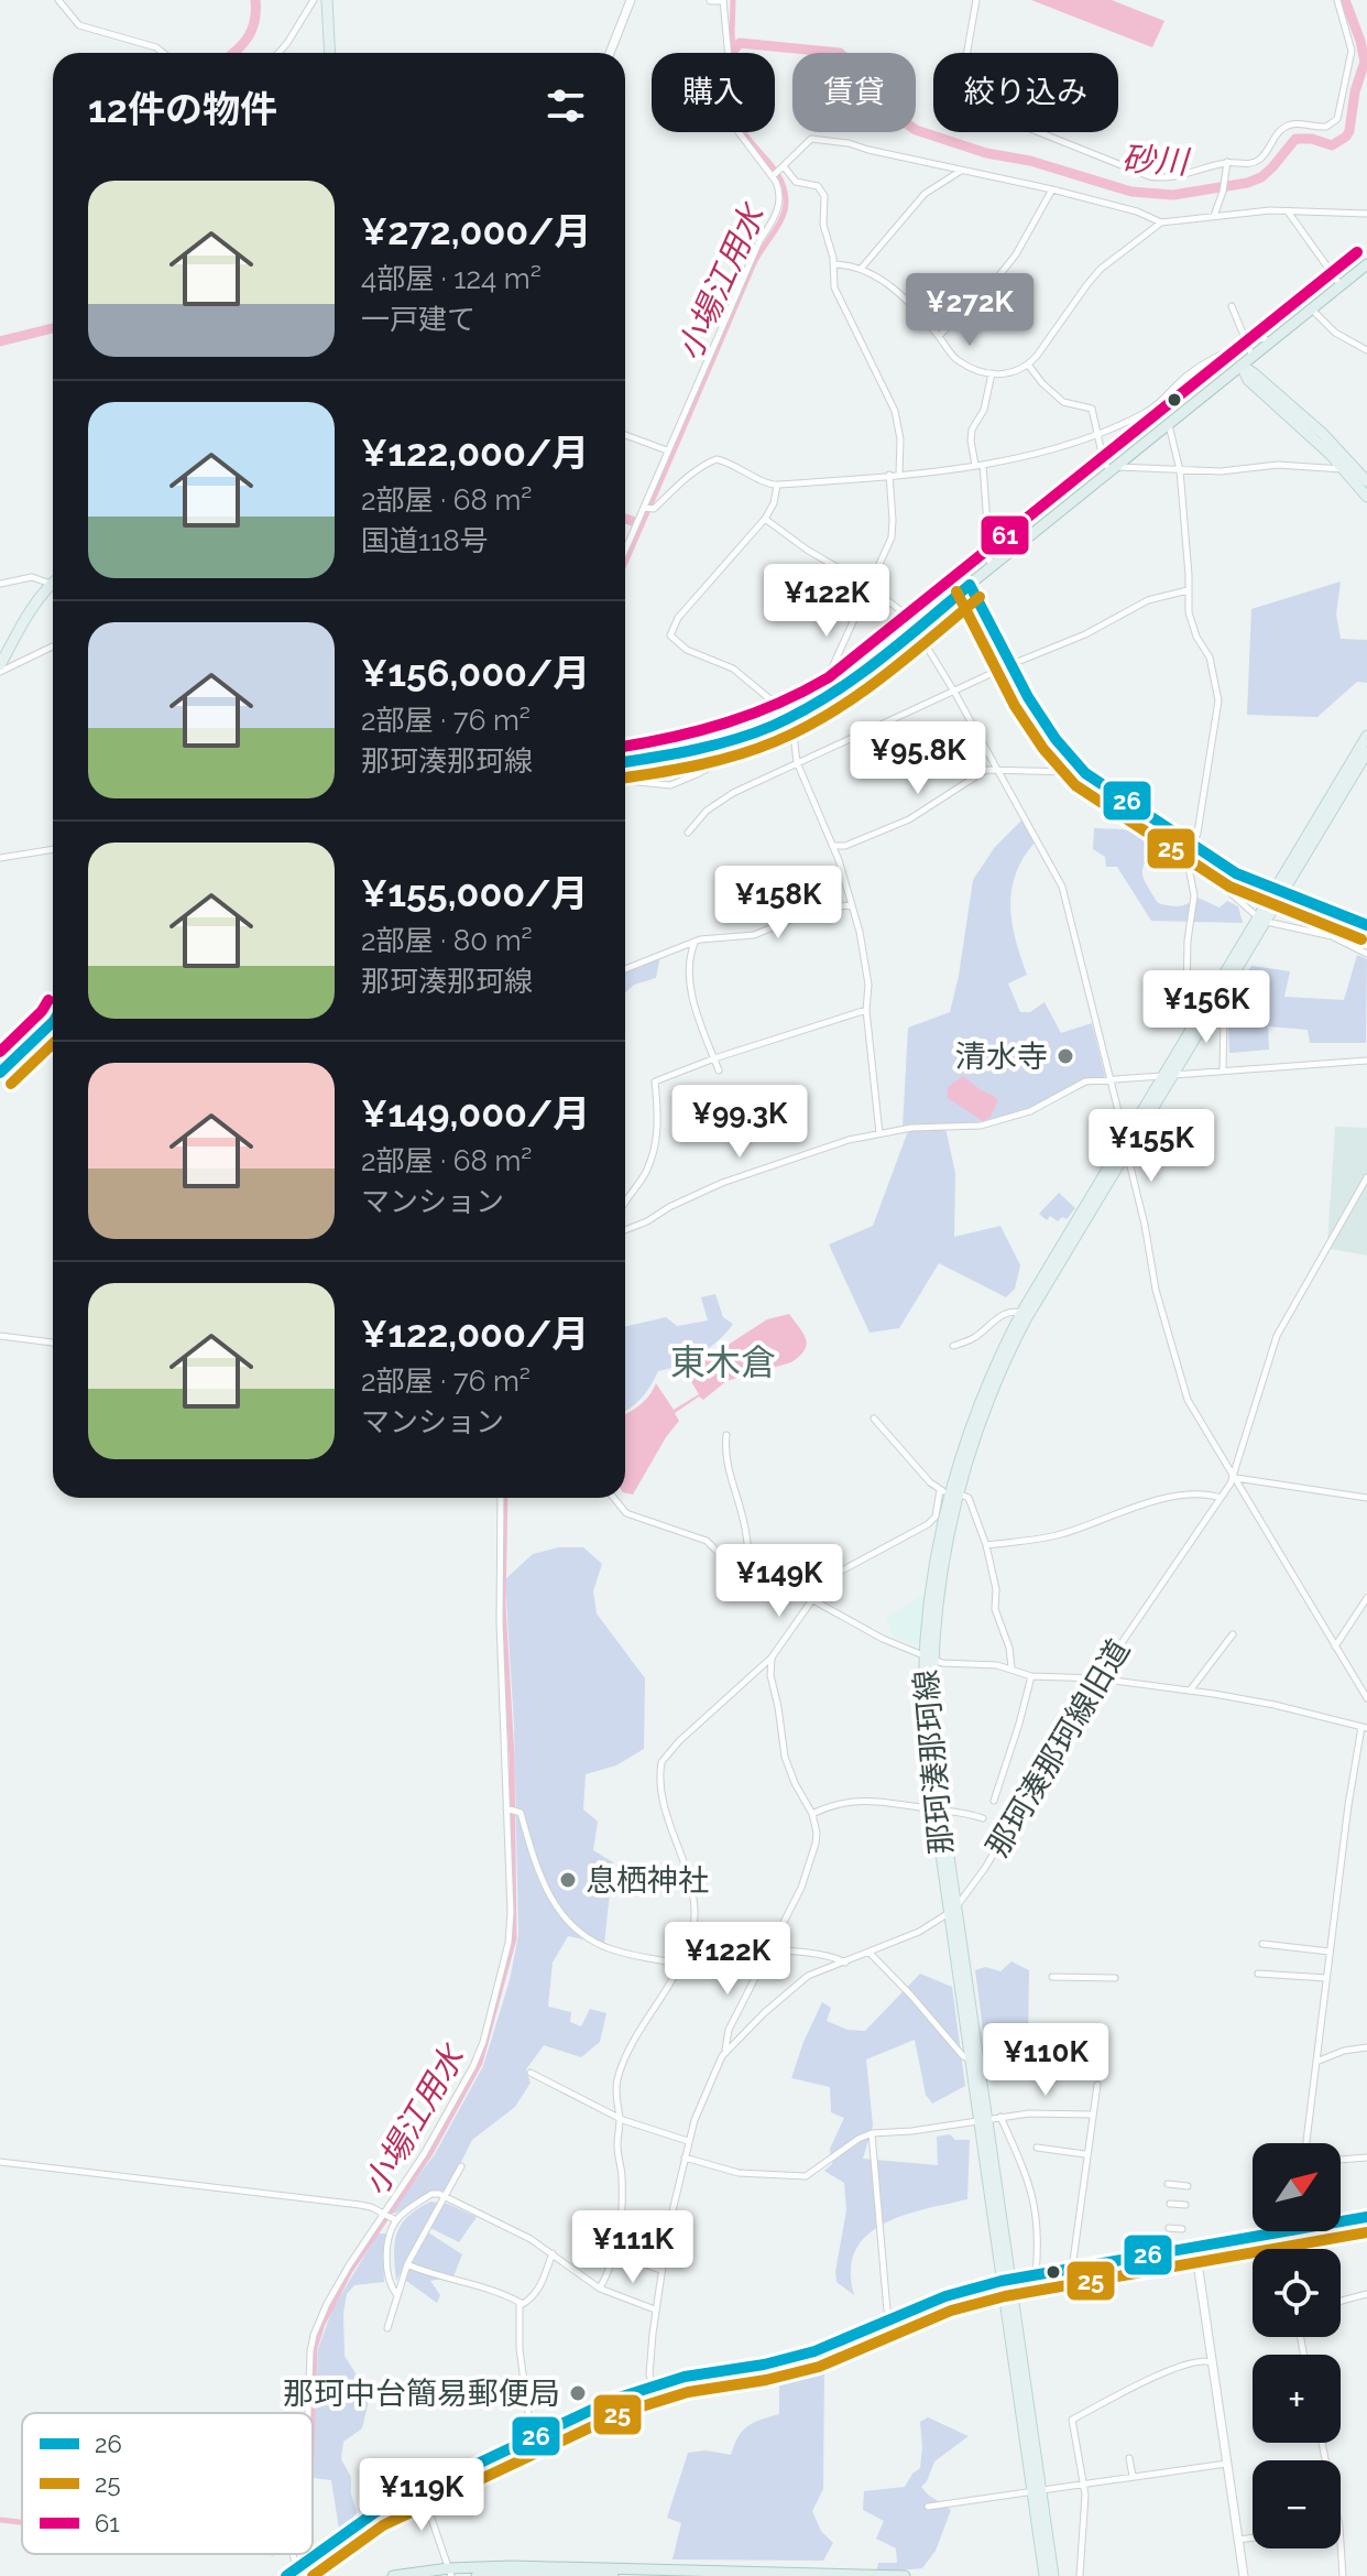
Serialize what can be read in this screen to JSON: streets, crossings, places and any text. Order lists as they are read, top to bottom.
{
  "streets": {
    "main road": ["那珂湊那珂線"],
    "street": ["那珂湊那珂線旧道"]
  },
  "crossings": [
    ["那珂湊那珂線旧道", "那珂湊那珂線"]
  ],
  "districts": ["東木倉"],
  "water": ["砂川", "小場江用水"],
  "places": ["清水寺", "息栖神社", "那珂中台簡易郵便局"],
  "lines": ["transit line 61", "transit line 26", "transit line 25"],
  "legend": ["26", "25", "61"],
  "north": "top right",
  "page": {
    "chip": ["購入", "賃貸", "絞り込み"],
    "heading": "12件の物件",
    "list": [
      {
        "name": "¥272,000/月",
        "note": "4部屋 · 124 m² · 一戸建て"
      },
      {
        "name": "¥122,000/月",
        "note": "2部屋 · 68 m² · 国道118号"
      },
      {
        "name": "¥156,000/月",
        "note": "2部屋 · 76 m² · 那珂湊那珂線"
      },
      {
        "name": "¥155,000/月",
        "note": "2部屋 · 80 m² · 那珂湊那珂線"
      },
      {
        "name": "¥149,000/月",
        "note": "2部屋 · 68 m² · マンション"
      },
      {
        "name": "¥122,000/月",
        "note": "2部屋 · 76 m² · マンション"
      }
    ],
    "price": [
      "¥272K",
      "¥122K",
      "¥95.8K",
      "¥158K",
      "¥156K",
      "¥99.3K",
      "¥155K",
      "¥149K",
      "¥122K",
      "¥110K",
      "¥111K",
      "¥119K"
    ],
    "map_buttons": ["+", "−"]
  }
}
